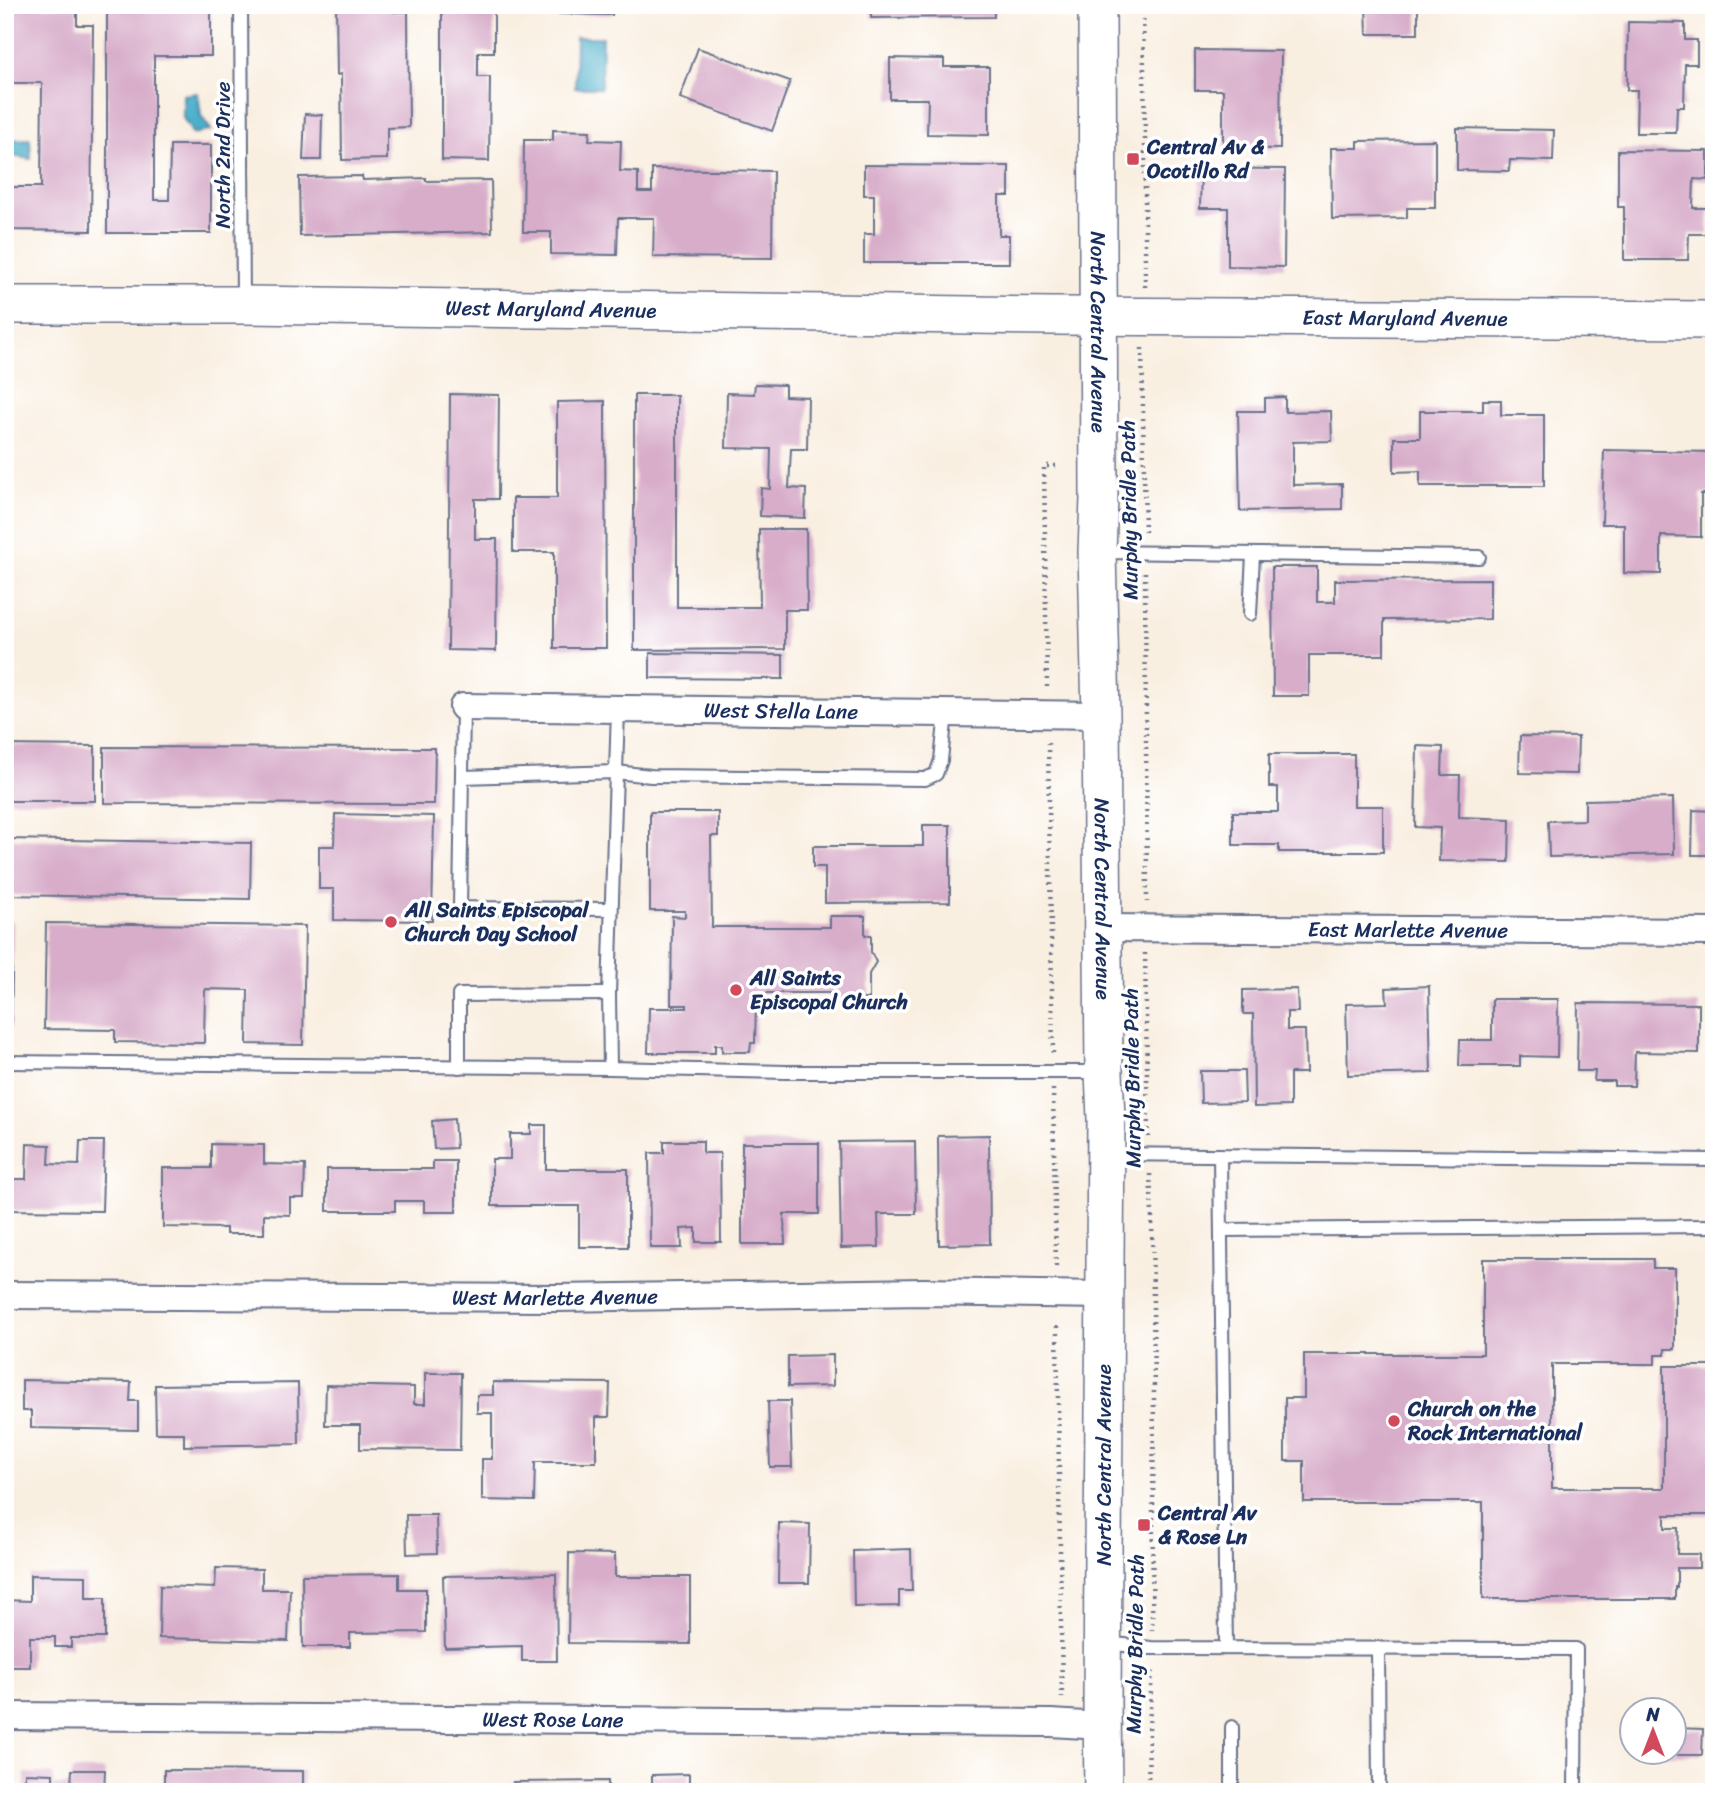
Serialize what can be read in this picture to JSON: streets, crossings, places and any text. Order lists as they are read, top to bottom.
{
  "streets": {
    "main road": ["West Maryland Avenue", "East Maryland Avenue", "North Central Avenue"],
    "street": [
      "West Stella Lane",
      "East Marlette Avenue",
      "West Marlette Avenue",
      "West Rose Lane"
    ],
    "lane": ["North 2nd Drive"],
    "path": ["Murphy Bridle Path"]
  },
  "crossings": [
    ["North 2nd Drive", "West Maryland Avenue"],
    ["West Maryland Avenue", "East Maryland Avenue"],
    ["West Maryland Avenue", "North Central Avenue"],
    ["East Maryland Avenue", "North Central Avenue"],
    ["North Central Avenue", "West Stella Lane"],
    ["North Central Avenue", "East Marlette Avenue"],
    ["North Central Avenue", "West Marlette Avenue"],
    ["North Central Avenue", "West Rose Lane"],
    ["Murphy Bridle Path", "East Marlette Avenue"]
  ],
  "places": {
    "transit": ["Central Av & Ocotillo Rd", "Central Av & Rose Ln"],
    "other": ["All Saints Episcopal Church Day School", "All Saints Episcopal Church", "Church on the Rock International"]
  },
  "north": "top"
}
